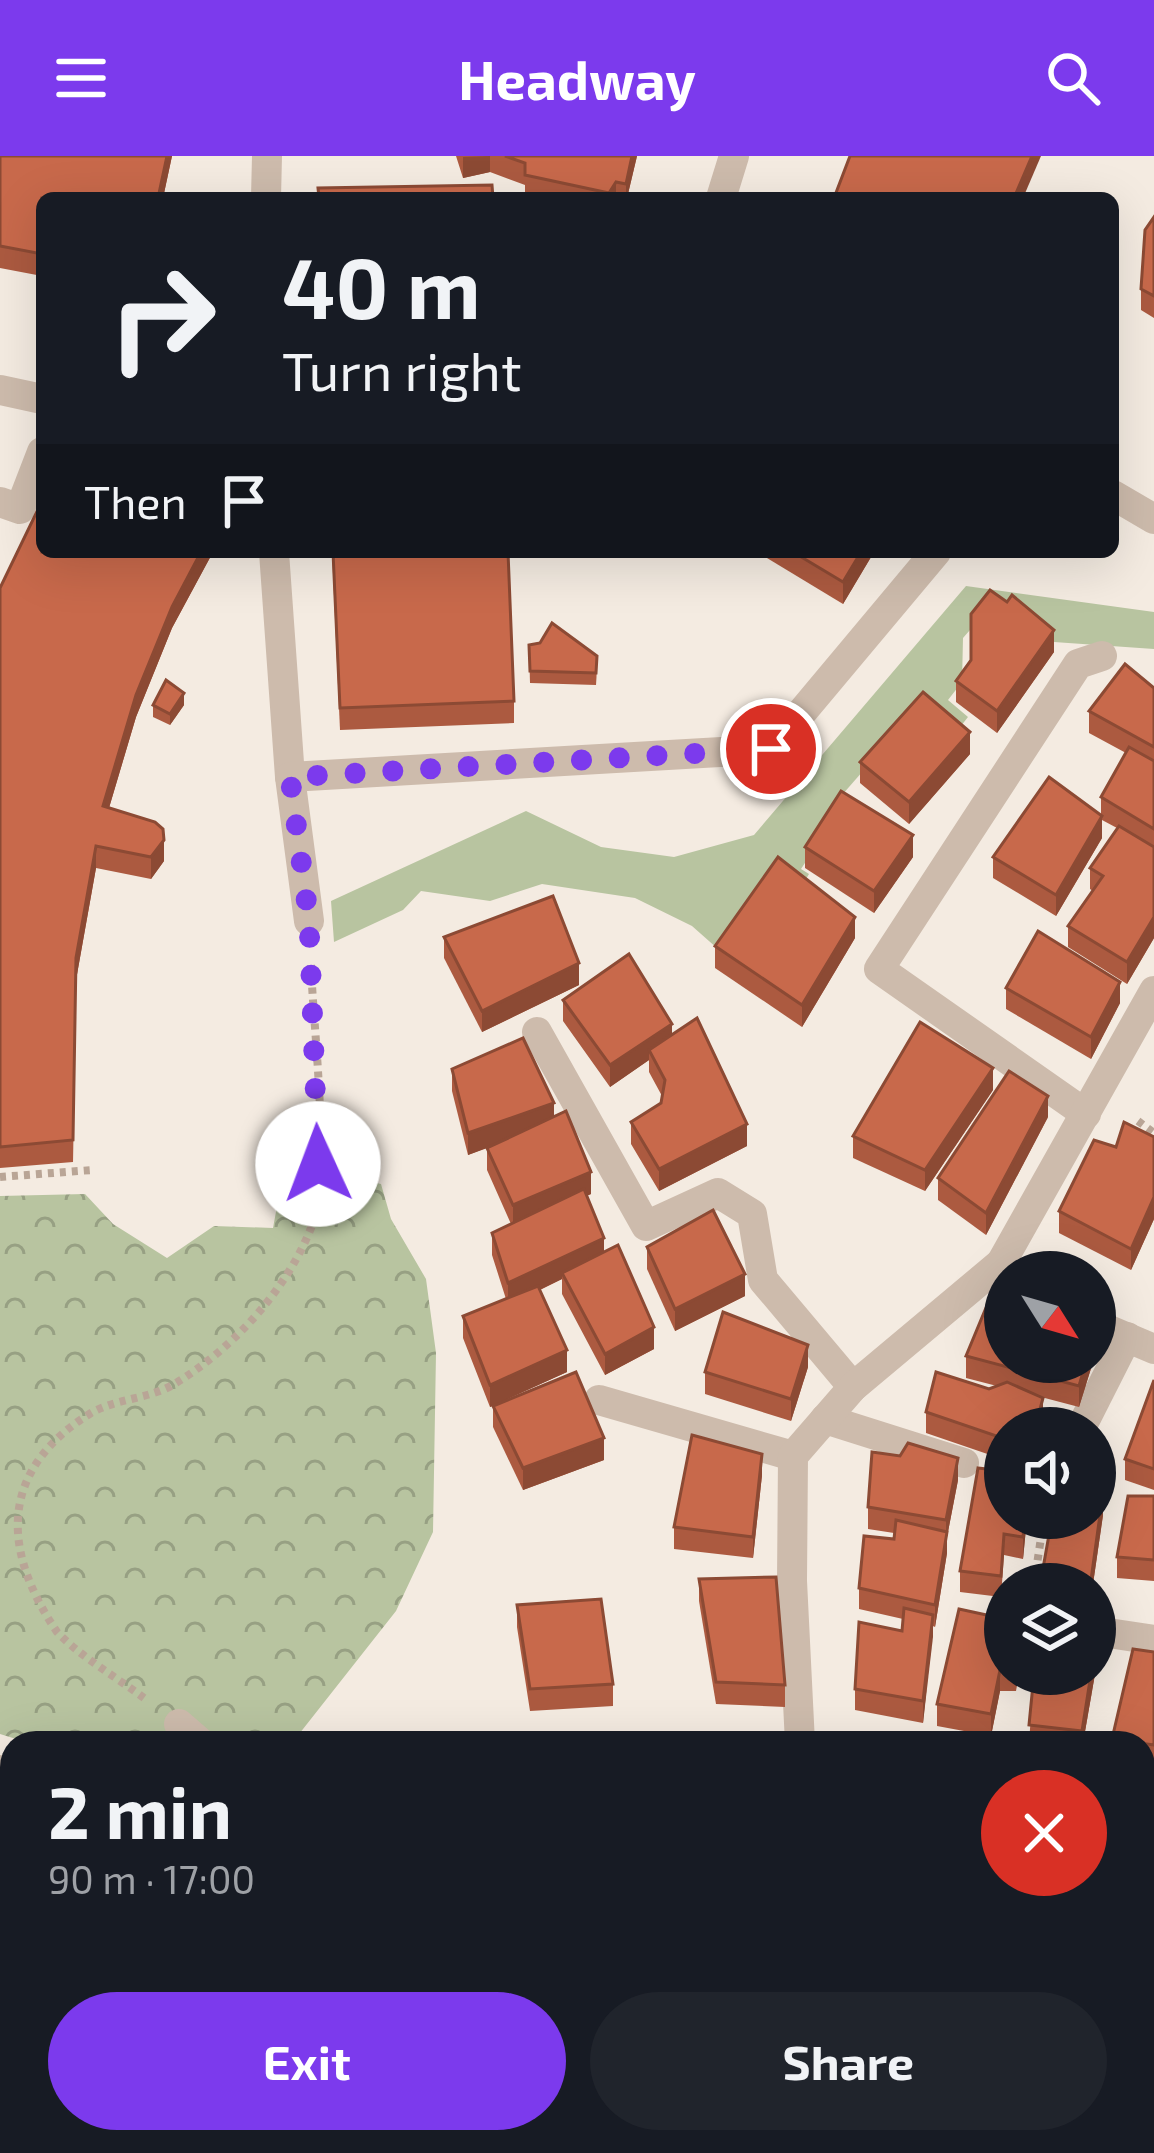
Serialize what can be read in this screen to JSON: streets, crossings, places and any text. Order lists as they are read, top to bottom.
{
  "north": "bottom right",
  "page": {
    "header": "Headway",
    "turn": ["40 m", "Turn right"],
    "then": "Then",
    "heading": ["2 min", "90 m · 17:00"],
    "buttons": ["Exit", "Share"]
  }
}
